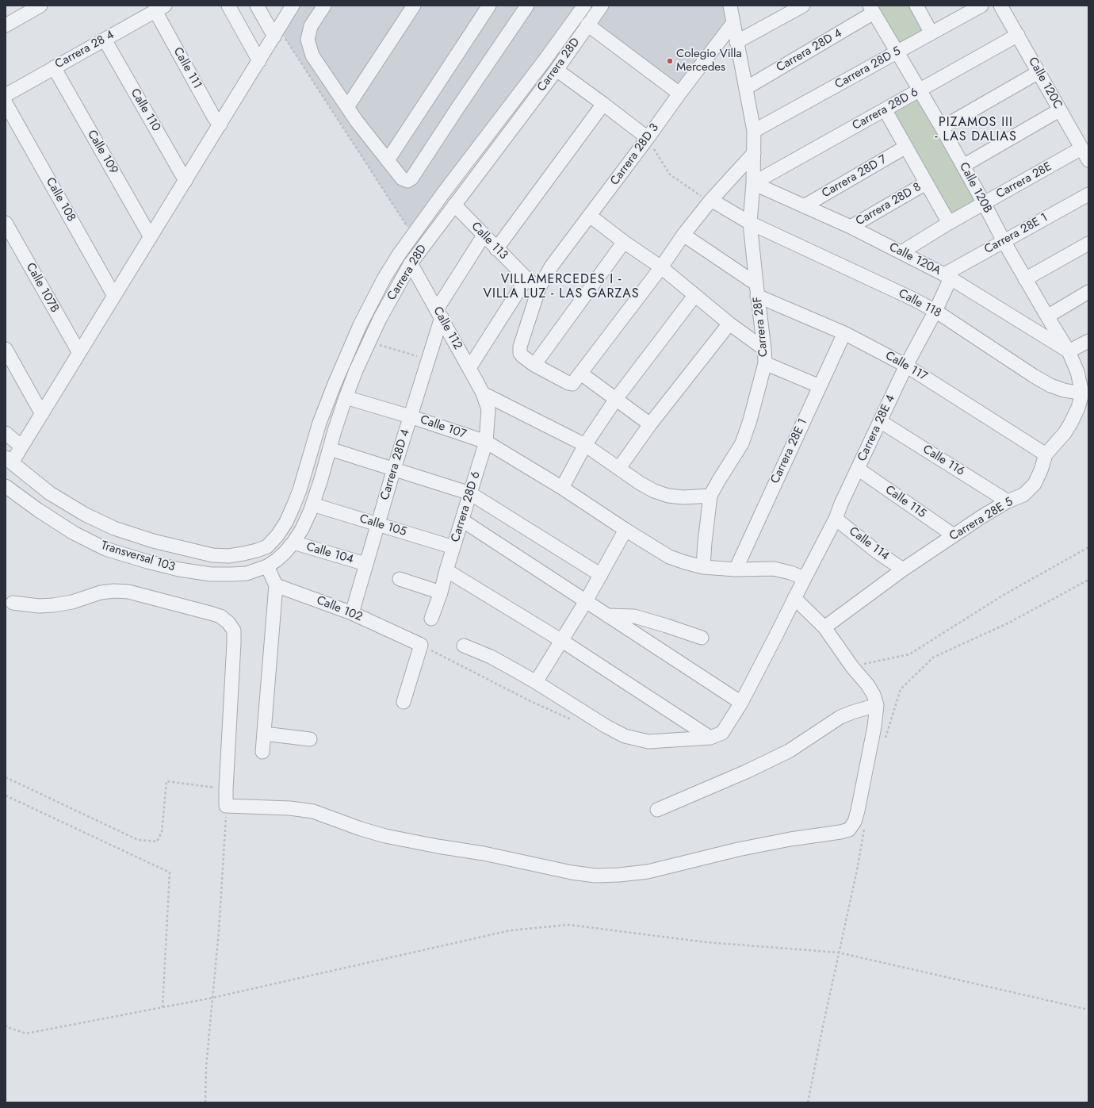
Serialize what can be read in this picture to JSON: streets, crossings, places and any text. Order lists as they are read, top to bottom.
{
  "streets": {
    "street": [
      "Carrera 28 4",
      "Carrera 28D 4",
      "Carrera 28D",
      "Calle 111",
      "Carrera 28D 5",
      "Calle 120C",
      "Carrera 28D 6",
      "Calle 110",
      "Calle 109",
      "Carrera 28D 3",
      "Carrera 28D 7",
      "Carrera 28E",
      "Calle 120B",
      "Calle 108",
      "Carrera 28D 8",
      "Carrera 28E 1",
      "Calle 113",
      "Calle 120A",
      "Calle 107B",
      "Calle 118",
      "Carrera 28F",
      "Calle 112",
      "Calle 117",
      "Calle 107",
      "Carrera 28E 4",
      "Calle 116",
      "Calle 115",
      "Carrera 28E 5",
      "Calle 105",
      "Calle 114",
      "Calle 104",
      "Transversal 103",
      "Calle 102"
    ]
  },
  "crossings": [
    ["Carrera 28 4", "Calle 111"],
    ["Carrera 28 4", "Calle 110"],
    ["Carrera 28 4", "Calle 109"],
    ["Carrera 28D 4", "Calle 120B"],
    ["Carrera 28D 4", "Calle 113"],
    ["Carrera 28D 4", "Calle 112"],
    ["Carrera 28D 4", "Calle 107"],
    ["Carrera 28D 4", "Calle 105"],
    ["Carrera 28D 4", "Calle 104"],
    ["Carrera 28D 4", "Calle 102"],
    ["Carrera 28D", "Calle 113"],
    ["Carrera 28D", "Calle 112"],
    ["Carrera 28D", "Calle 107"],
    ["Carrera 28D", "Calle 105"],
    ["Carrera 28D", "Calle 104"],
    ["Carrera 28D", "Transversal 103"],
    ["Carrera 28D 5", "Calle 120B"],
    ["Carrera 28D 5", "Carrera 28F"],
    ["Calle 120C", "Carrera 28D 6"],
    ["Calle 120C", "Carrera 28E"],
    ["Carrera 28D 6", "Calle 120B"],
    ["Carrera 28D 6", "Calle 120A"],
    ["Carrera 28D 6", "Carrera 28F"],
    ["Carrera 28D 6", "Calle 112"],
    ["Carrera 28D 6", "Calle 107"],
    ["Carrera 28D 6", "Calle 105"],
    ["Carrera 28D 3", "Calle 113"],
    ["Carrera 28D 7", "Calle 120A"],
    ["Carrera 28E", "Calle 120B"],
    ["Carrera 28E", "Calle 120A"],
    ["Calle 120B", "Carrera 28E 1"],
    ["Calle 120B", "Calle 120A"],
    ["Calle 120B", "Carrera 28E 5"],
    ["Carrera 28D 8", "Calle 120A"],
    ["Carrera 28E 1", "Calle 120A"],
    ["Carrera 28E 1", "Calle 117"],
    ["Carrera 28E 1", "Calle 107"],
    ["Carrera 28E 1", "Carrera 28E 4"],
    ["Calle 120A", "Carrera 28F"],
    ["Calle 120A", "Carrera 28E 4"],
    ["Calle 118", "Carrera 28F"],
    ["Calle 118", "Carrera 28E 4"],
    ["Calle 118", "Carrera 28E 5"],
    ["Carrera 28F", "Calle 117"],
    ["Carrera 28F", "Calle 107"],
    ["Calle 117", "Carrera 28E 4"],
    ["Calle 117", "Carrera 28E 5"],
    ["Calle 107", "Carrera 28E 4"],
    ["Carrera 28E 4", "Calle 116"],
    ["Carrera 28E 4", "Calle 115"],
    ["Carrera 28E 4", "Calle 114"],
    ["Calle 116", "Carrera 28E 5"],
    ["Calle 115", "Carrera 28E 5"],
    ["Carrera 28E 5", "Calle 114"]
  ],
  "districts": ["PIZAMOS III - LAS DALIAS", "VILLAMERCEDES I - VILLA LUZ - LAS GARZAS"],
  "places": ["Colegio Villa Mercedes"]
}
